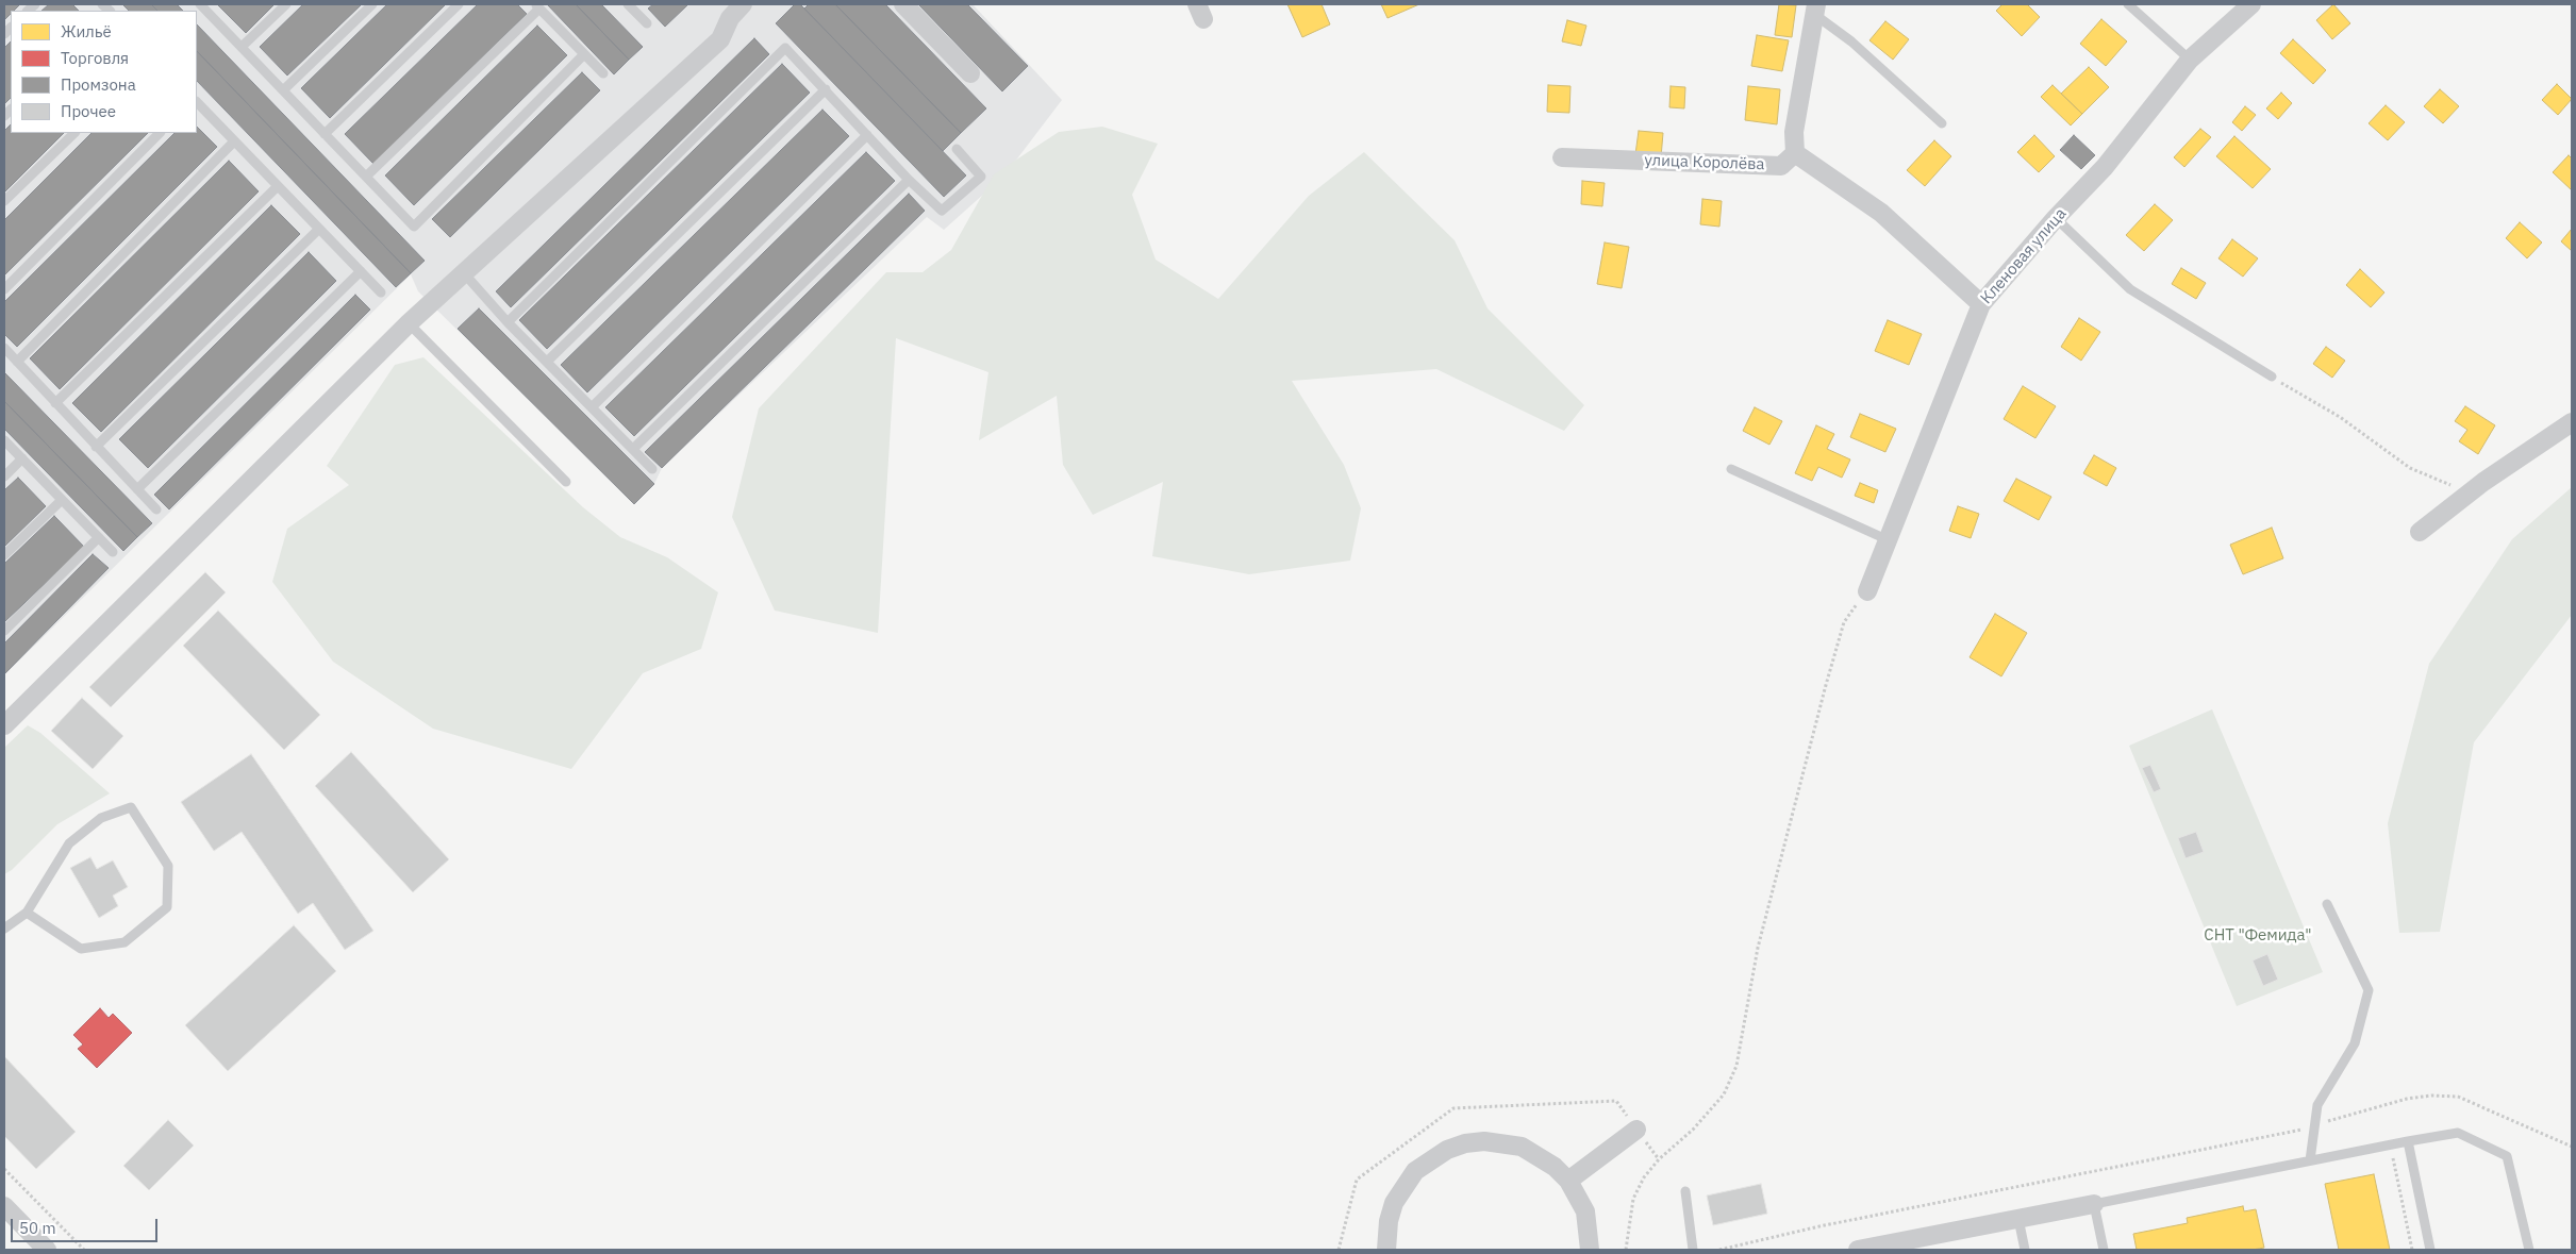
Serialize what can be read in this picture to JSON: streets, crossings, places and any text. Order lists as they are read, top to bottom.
{
  "streets": {
    "street": ["улица Королёва", "Кленовая улица"]
  },
  "parks": ["СНТ \"Фемида\""],
  "legend": [
    "Жильё",
    "Торговля",
    "Промзона",
    "Прочее"
  ],
  "scale_bar": "50 m"
}
